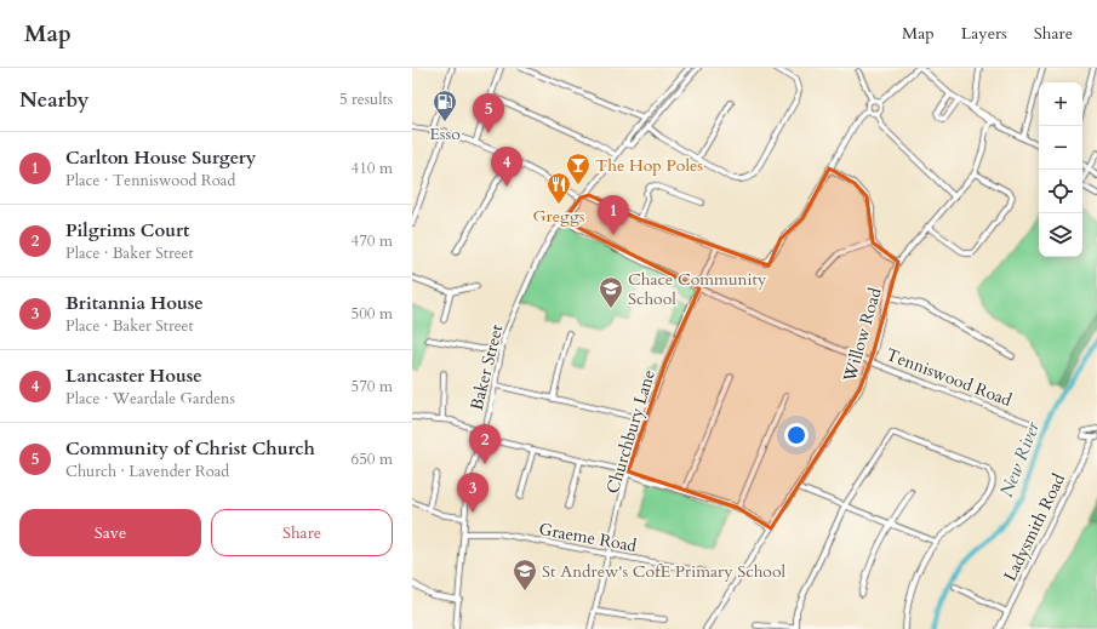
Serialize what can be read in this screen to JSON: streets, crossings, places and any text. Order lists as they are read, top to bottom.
{
  "streets": {
    "street": [
      "Willow Road",
      "Baker Street",
      "Tenniswood Road",
      "Churchbury Lane",
      "Ladysmith Road",
      "Graeme Road"
    ]
  },
  "crossings": [
    ["Willow Road", "Tenniswood Road"],
    ["Baker Street", "Tenniswood Road"],
    ["Baker Street", "Graeme Road"],
    ["Tenniswood Road", "Churchbury Lane"],
    ["Churchbury Lane", "Graeme Road"]
  ],
  "water": ["New River"],
  "places": {
    "fuel station": ["Esso"],
    "bar": ["The Hop Poles"],
    "restaurant": ["Greggs"],
    "school or university": ["Chace Community School", "St Andrew's CofE Primary School"]
  },
  "page": {
    "header": "Map",
    "nav": ["Map", "Layers", "Share"],
    "heading": ["Nearby", "5 results"],
    "map_buttons": ["+", "−"],
    "pins": [
      "5",
      "4",
      "1",
      "2",
      "3"
    ],
    "list": [
      {
        "mark": "1",
        "name": "Carlton House Surgery",
        "note": "Place · Tenniswood Road",
        "value": "410 m"
      },
      {
        "mark": "2",
        "name": "Pilgrims Court",
        "note": "Place · Baker Street",
        "value": "470 m"
      },
      {
        "mark": "3",
        "name": "Britannia House",
        "note": "Place · Baker Street",
        "value": "500 m"
      },
      {
        "mark": "4",
        "name": "Lancaster House",
        "note": "Place · Weardale Gardens",
        "value": "570 m"
      },
      {
        "mark": "5",
        "name": "Community of Christ Church",
        "note": "Church · Lavender Road",
        "value": "650 m"
      }
    ],
    "buttons": ["Save", "Share"]
  }
}
